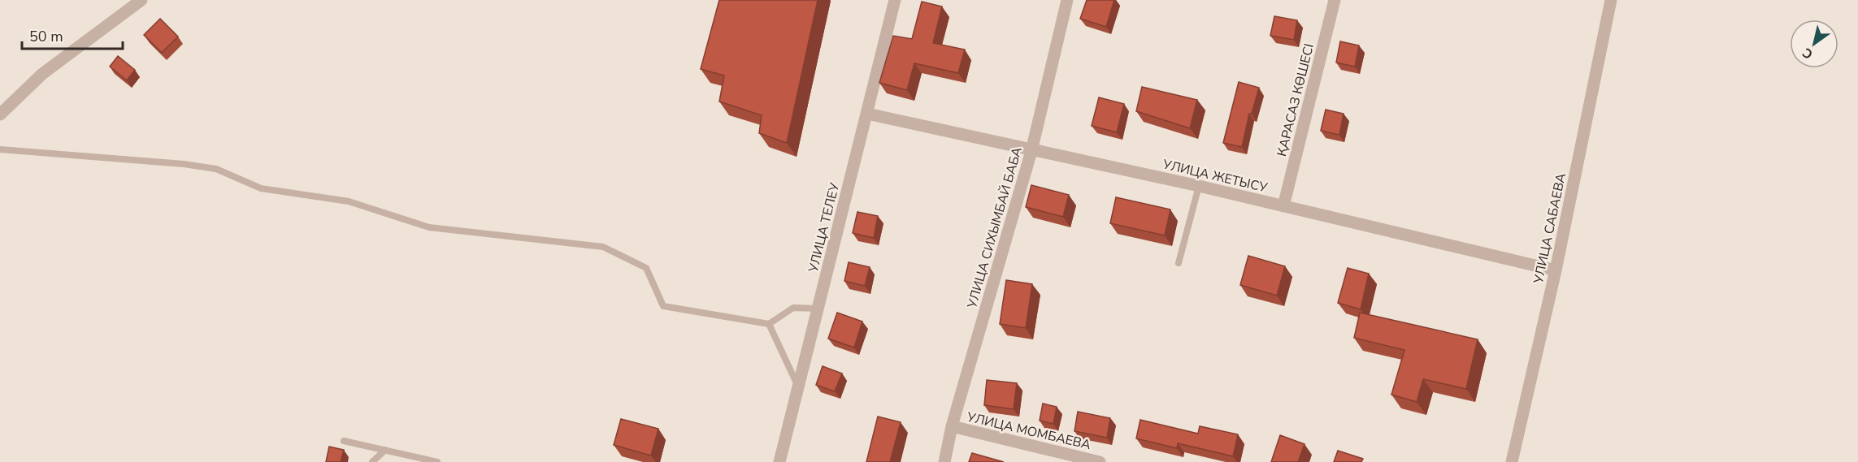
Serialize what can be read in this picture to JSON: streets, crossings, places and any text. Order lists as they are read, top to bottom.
{
  "streets": {
    "street": [
      "ҚАРАСАЗ КӨШЕСІ",
      "УЛИЦА ЖЕТЫСУ",
      "УЛИЦА ТЕЛЕУ",
      "УЛИЦА СИХЫМБАЙ БАБА",
      "УЛИЦА САБАЕВА",
      "УЛИЦА МОМБАЕВА"
    ]
  },
  "crossings": [
    ["ҚАРАСАЗ КӨШЕСІ", "УЛИЦА ЖЕТЫСУ"],
    ["УЛИЦА ЖЕТЫСУ", "УЛИЦА ТЕЛЕУ"],
    ["УЛИЦА ЖЕТЫСУ", "УЛИЦА СИХЫМБАЙ БАБА"],
    ["УЛИЦА ЖЕТЫСУ", "УЛИЦА САБАЕВА"],
    ["УЛИЦА СИХЫМБАЙ БАБА", "УЛИЦА МОМБАЕВА"]
  ],
  "scale_bar": "50 m",
  "north": "bottom left"
}
